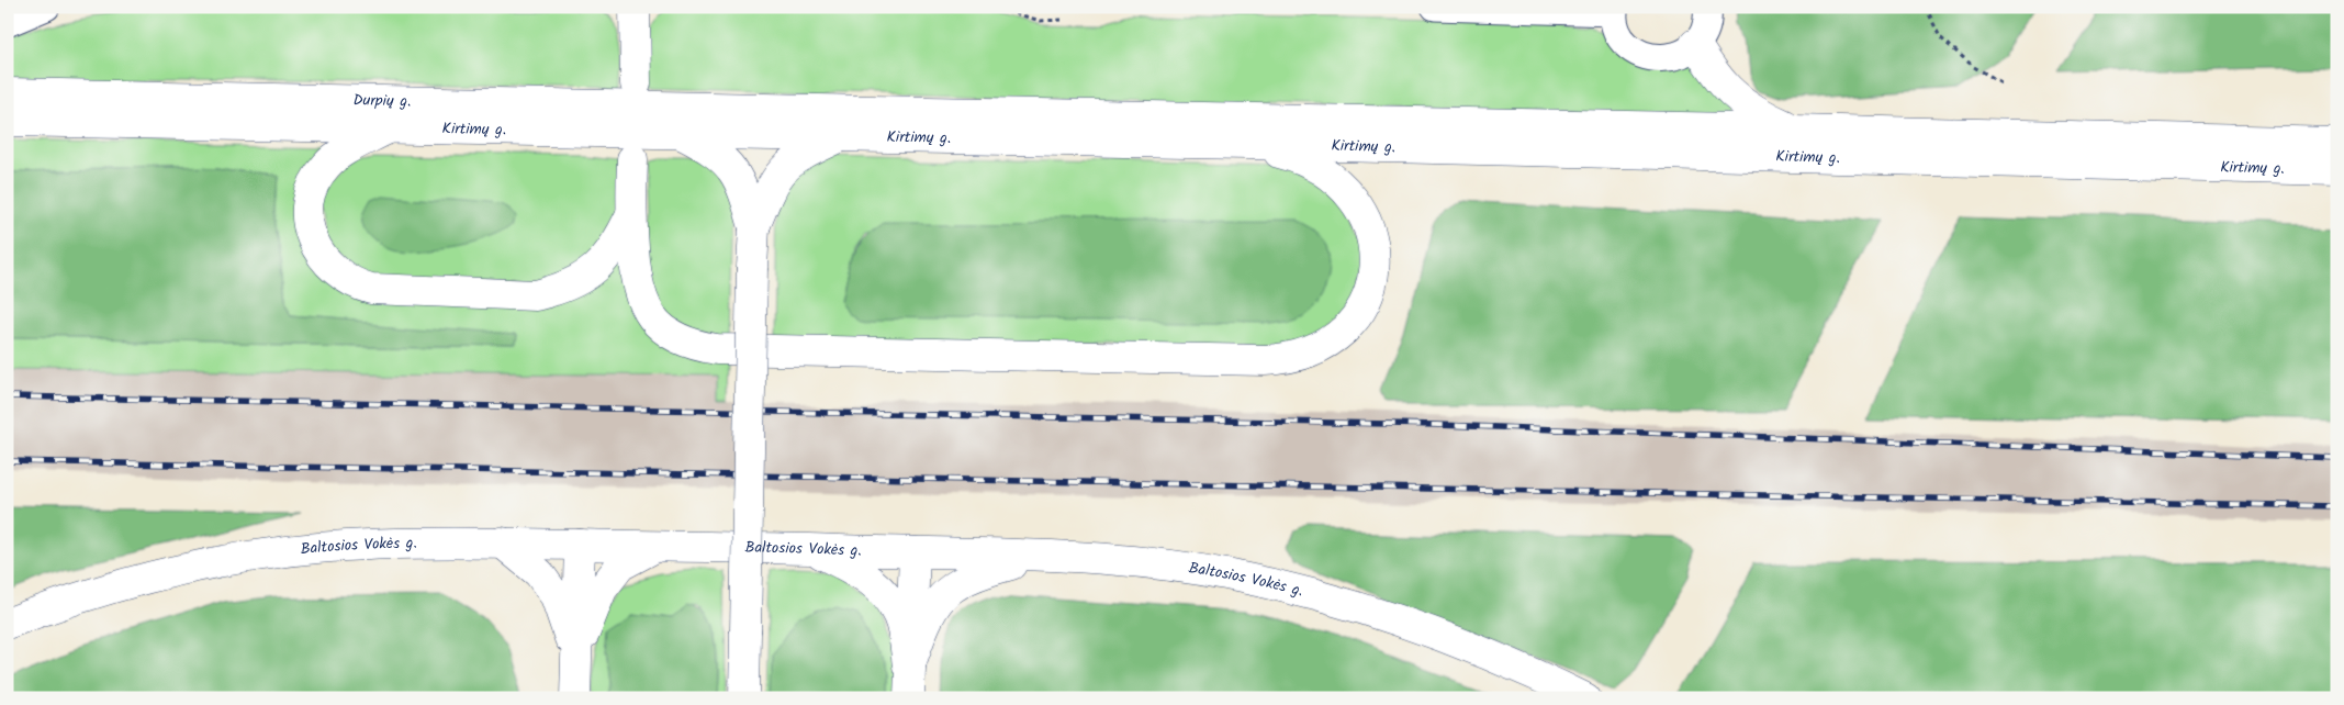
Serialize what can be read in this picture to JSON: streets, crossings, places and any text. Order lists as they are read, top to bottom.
{
  "streets": {
    "main road": ["Durpių g.", "Kirtimų g.", "Baltosios Vokės g."]
  },
  "crossings": [
    ["Durpių g.", "Kirtimų g."]
  ]
}
